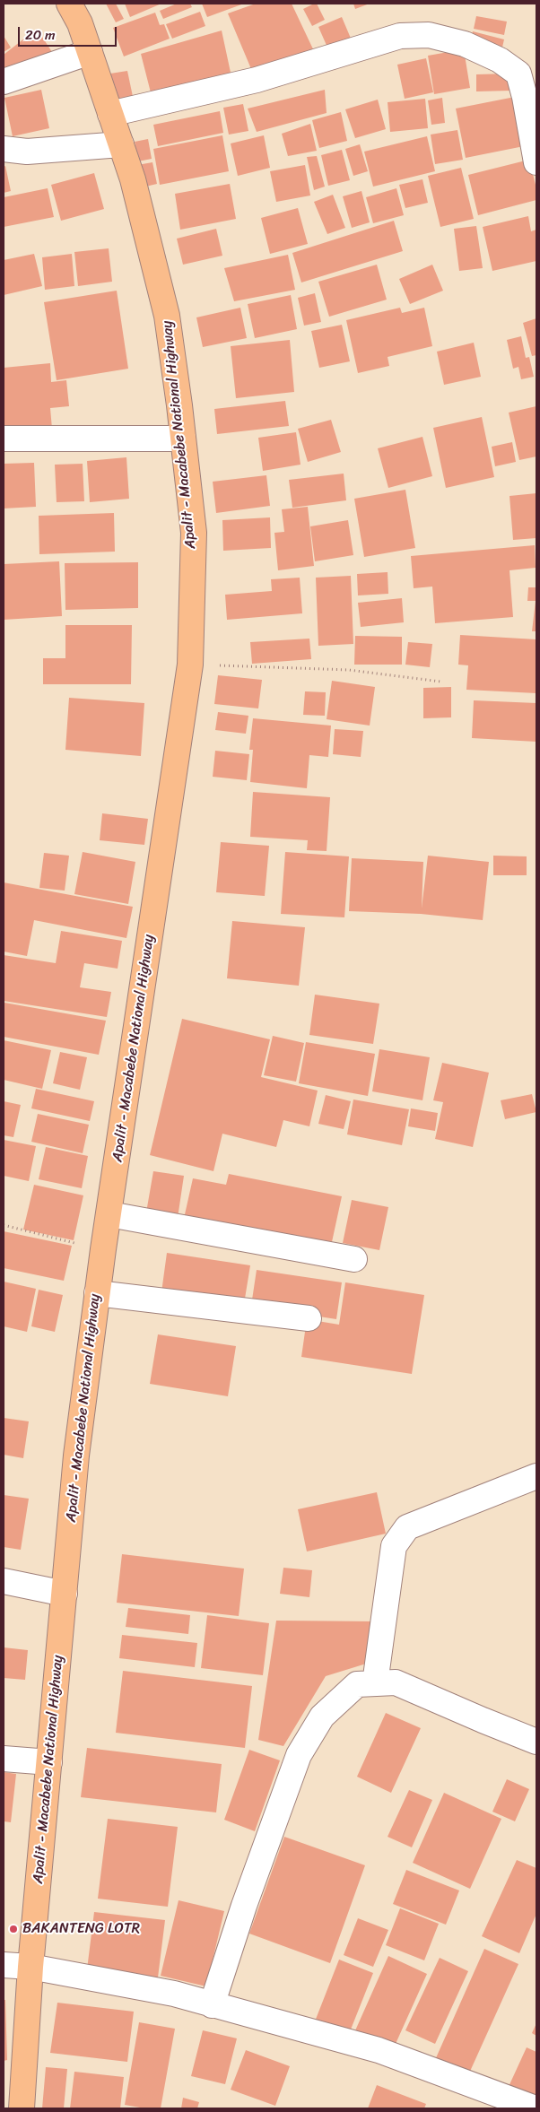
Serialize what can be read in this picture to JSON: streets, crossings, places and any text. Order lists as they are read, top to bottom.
{
  "streets": {
    "main road": ["Apalit - Macabebe National Highway"]
  },
  "places": ["BAKANTENG LOTR"],
  "scale_bar": "20 m"
}
